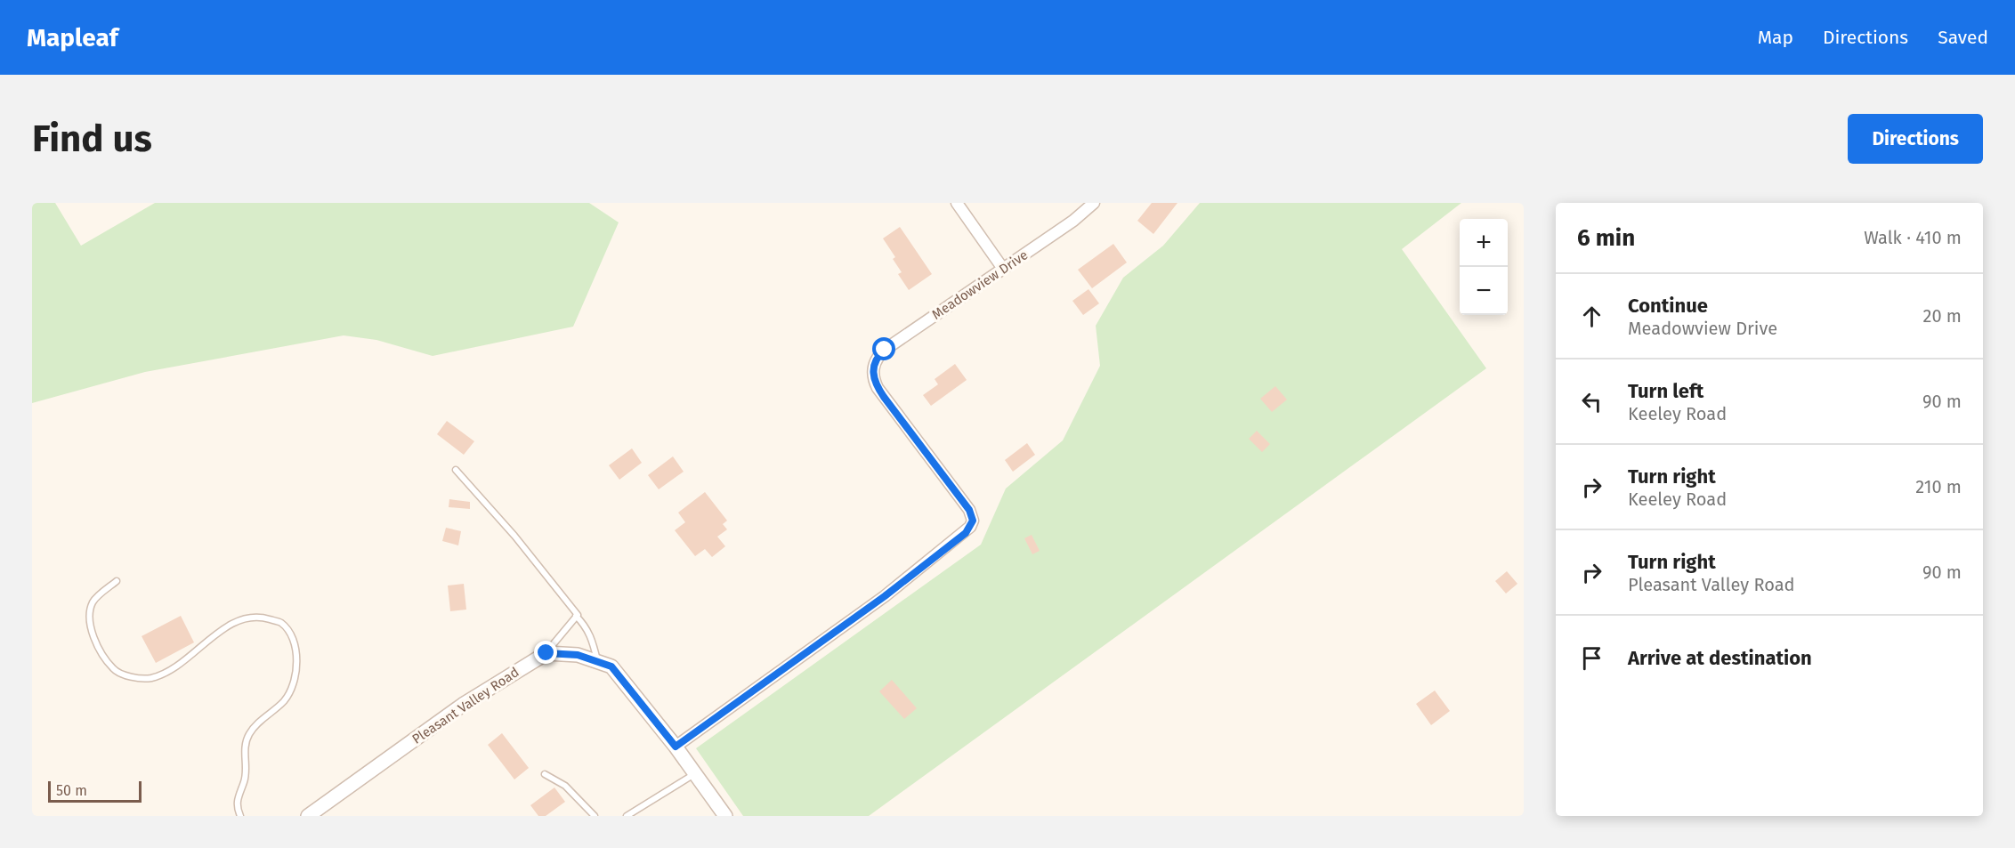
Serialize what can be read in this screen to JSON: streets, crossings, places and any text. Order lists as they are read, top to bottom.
{
  "streets": {
    "street": ["Meadowview Drive", "Pleasant Valley Road"]
  },
  "scale_bar": "50 m",
  "page": {
    "header": "Mapleaf",
    "nav": ["Map", "Directions", "Saved"],
    "buttons": "Directions",
    "title": "Find us",
    "heading": ["6 min", "Walk · 410 m"],
    "map_buttons": ["+", "−"],
    "list": [
      ["Continue", "Meadowview Drive", "20 m"],
      ["Turn left", "Keeley Road", "90 m"],
      ["Turn right", "Keeley Road", "210 m"],
      ["Turn right", "Pleasant Valley Road", "90 m"],
      "Arrive at destination"
    ],
    "scale": "50 m"
  }
}
